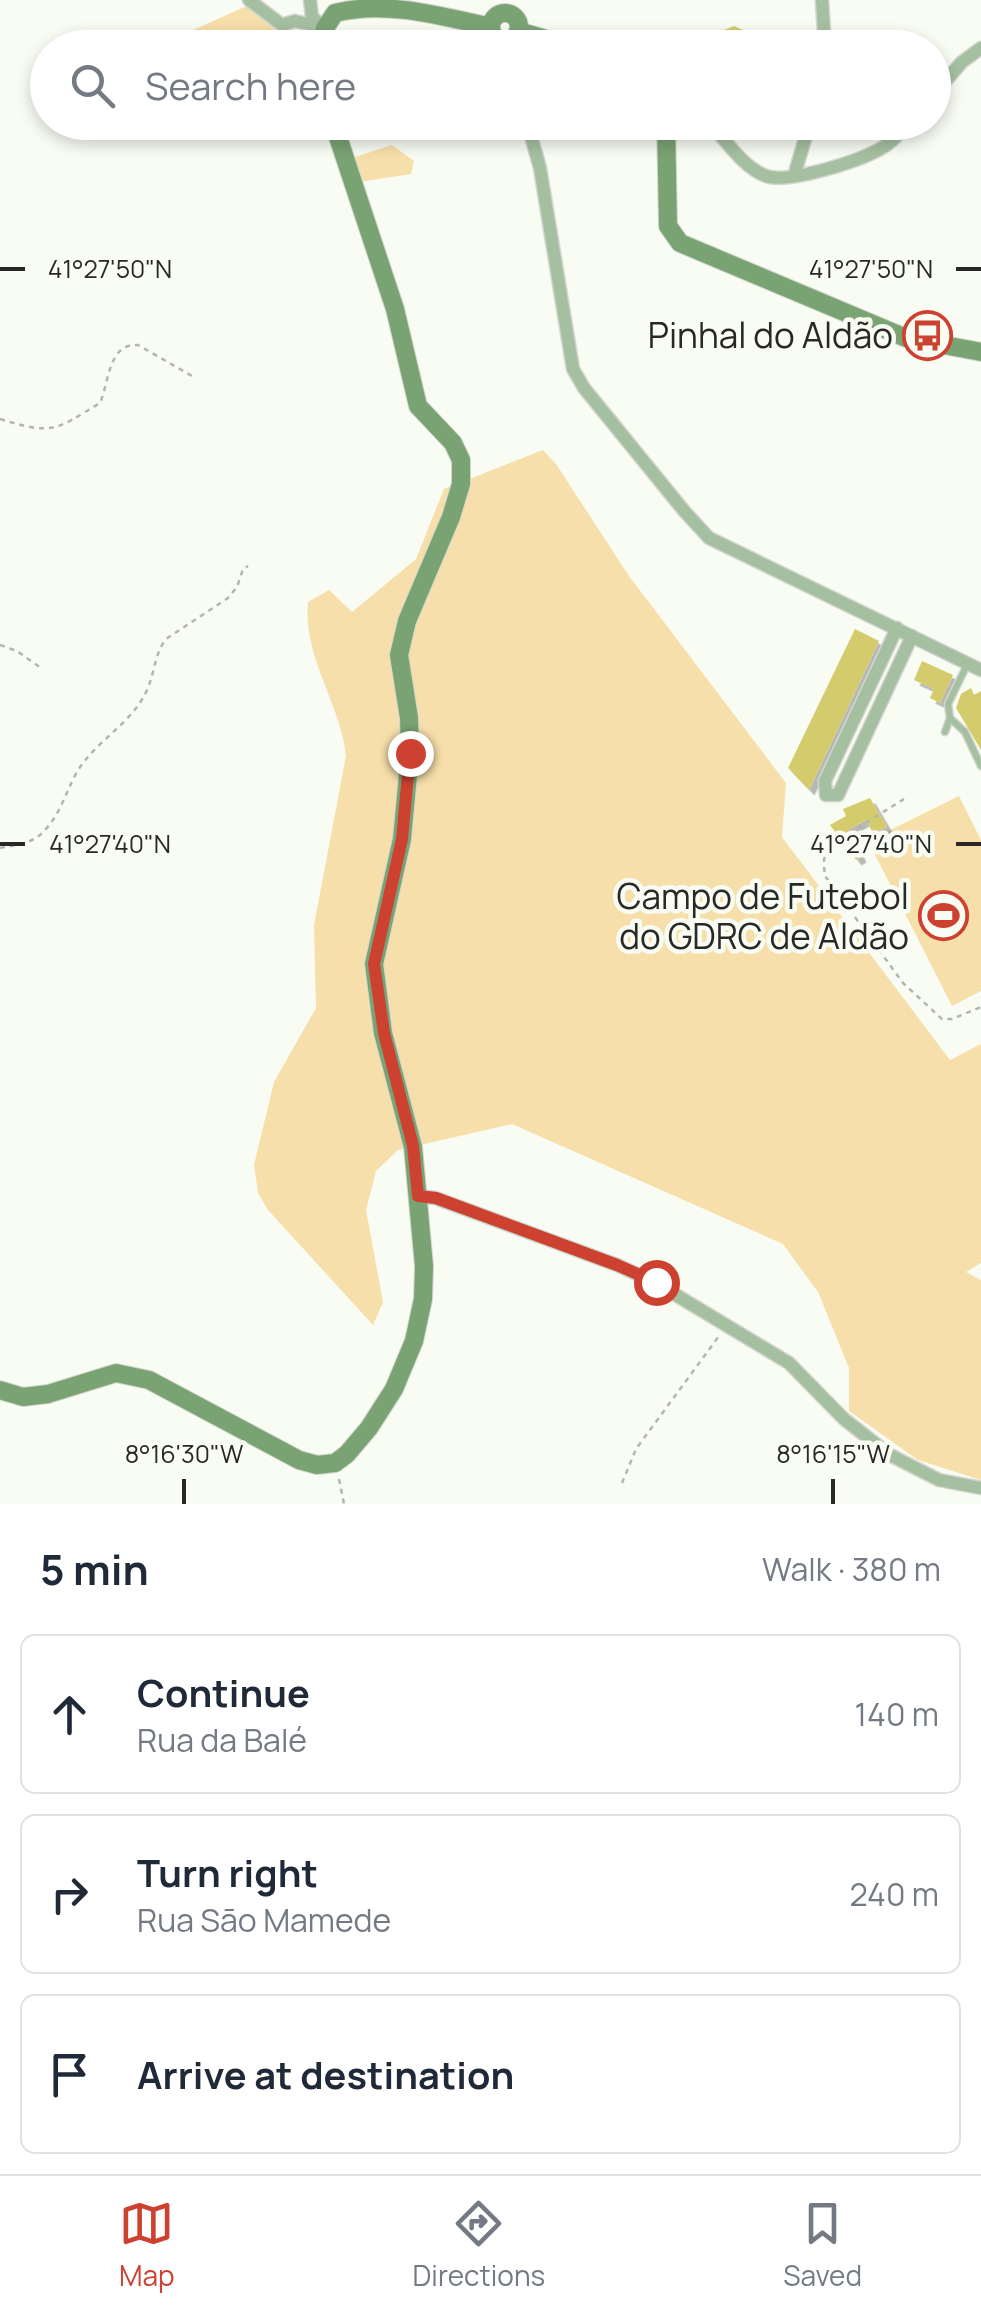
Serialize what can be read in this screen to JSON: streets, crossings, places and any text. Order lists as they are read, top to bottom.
{
  "places": {
    "bus stop": ["Pinhal do Aldão"],
    "sports": ["Campo de Futebol do GDRC de Aldão"]
  },
  "page": {
    "search": "Search here",
    "heading": ["5 min", "Walk · 380 m"],
    "list": [
      ["Continue", "Rua da Balé", "140 m"],
      ["Turn right", "Rua São Mamede", "240 m"],
      "Arrive at destination"
    ],
    "nav": ["Map", "Directions", "Saved"]
  },
  "coordinates": [
    "41°27'50\"N",
    "41°27'40\"N",
    "8°16'30\"W",
    "8°16'15\"W"
  ]
}
